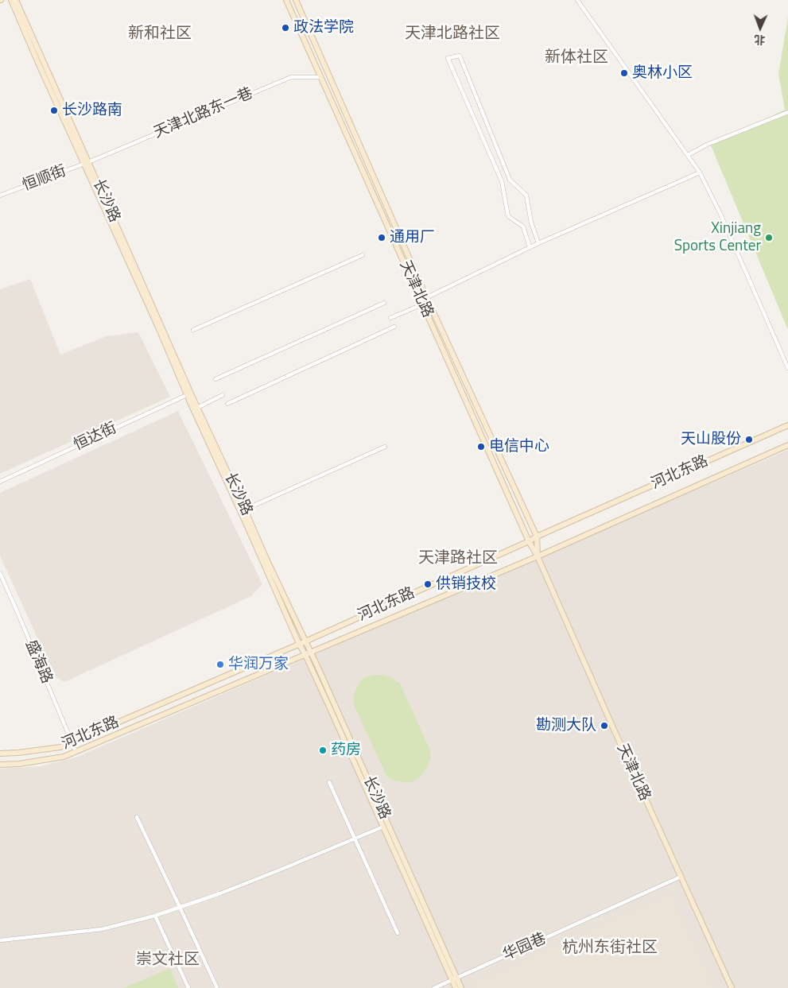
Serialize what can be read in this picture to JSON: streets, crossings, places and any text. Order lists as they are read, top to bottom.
{
  "streets": {
    "street": [
      "天津北路东一巷",
      "恒顺街",
      "长沙路",
      "天津北路",
      "恒达街",
      "河北东路",
      "盛海路",
      "华园巷"
    ]
  },
  "crossings": [
    ["天津北路东一巷", "恒顺街"],
    ["天津北路东一巷", "长沙路"],
    ["天津北路东一巷", "天津北路"],
    ["恒顺街", "长沙路"],
    ["长沙路", "恒达街"],
    ["长沙路", "河北东路"],
    ["长沙路", "华园巷"],
    ["天津北路", "河北东路"],
    ["天津北路", "华园巷"],
    ["河北东路", "盛海路"]
  ],
  "districts": [
    "新和社区",
    "天津北路社区",
    "新体社区",
    "天津路社区",
    "杭州东街社区",
    "崇文社区"
  ],
  "places": [
    "政法学院",
    "奥林小区",
    "长沙路南",
    "通用厂",
    "Xinjiang Sports Center",
    "天山股份",
    "电信中心",
    "供销技校",
    "华润万家",
    "勘测大队",
    "药房"
  ],
  "north": "bottom"
}
